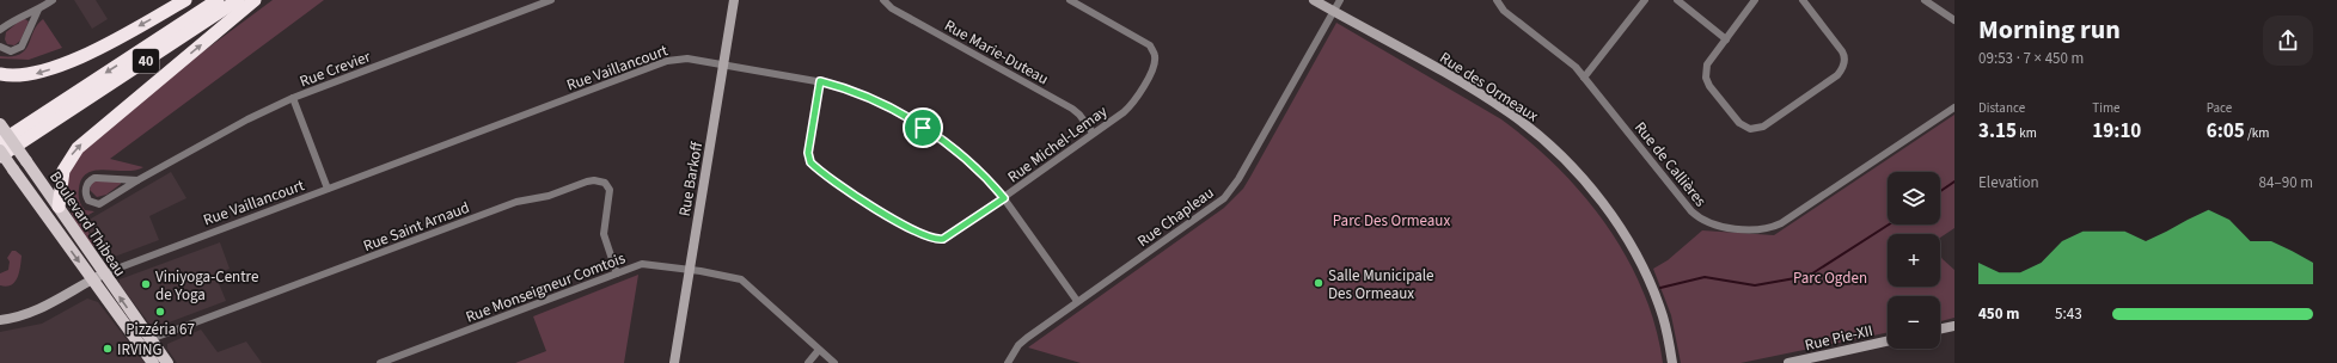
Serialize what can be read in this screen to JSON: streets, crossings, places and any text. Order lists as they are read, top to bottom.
{
  "streets": {
    "highway": ["40"],
    "main road": ["Boulevard Thibeau"],
    "street": [
      "Rue Marie-Duteau",
      "Rue Vaillancourt",
      "Rue Crevier",
      "Rue des Ormeaux",
      "Rue Michel-Lemay",
      "Rue de Callières",
      "Rue Barkoff",
      "Rue Chapleau",
      "Rue Saint Arnaud",
      "Rue Monseigneur Comtois",
      "Rue Pie-XII"
    ]
  },
  "crossings": [
    ["Rue Marie-Duteau", "Rue Michel-Lemay"],
    ["Rue Vaillancourt", "Rue Michel-Lemay"],
    ["Rue Vaillancourt", "Rue Barkoff"],
    ["Rue Vaillancourt", "Rue Chapleau"],
    ["Rue Vaillancourt", "Boulevard Thibeau"],
    ["Rue des Ormeaux", "Rue Chapleau"],
    ["Rue Barkoff", "Rue Monseigneur Comtois"],
    ["Boulevard Thibeau", "Rue Saint Arnaud"],
    ["Rue Saint Arnaud", "Rue Monseigneur Comtois"]
  ],
  "parks": ["Parc Des Ormeaux", "Parc Ogden"],
  "places": [
    "Salle Municipale Des Ormeaux",
    "Viniyoga-Centre de Yoga",
    "Pizzéria 67",
    "IRVING"
  ],
  "page": {
    "heading": ["Morning run", "09:53 · 7 × 450 m"],
    "stats": [
      ["Distance", "3.15 km"],
      ["Time", "19:10"],
      ["Pace", "6:05 /km"]
    ],
    "chart": ["Elevation", "84–90 m"],
    "map_buttons": ["+", "−"],
    "list": [
      {
        "name": "450 m",
        "note": "5:43"
      }
    ]
  }
}
